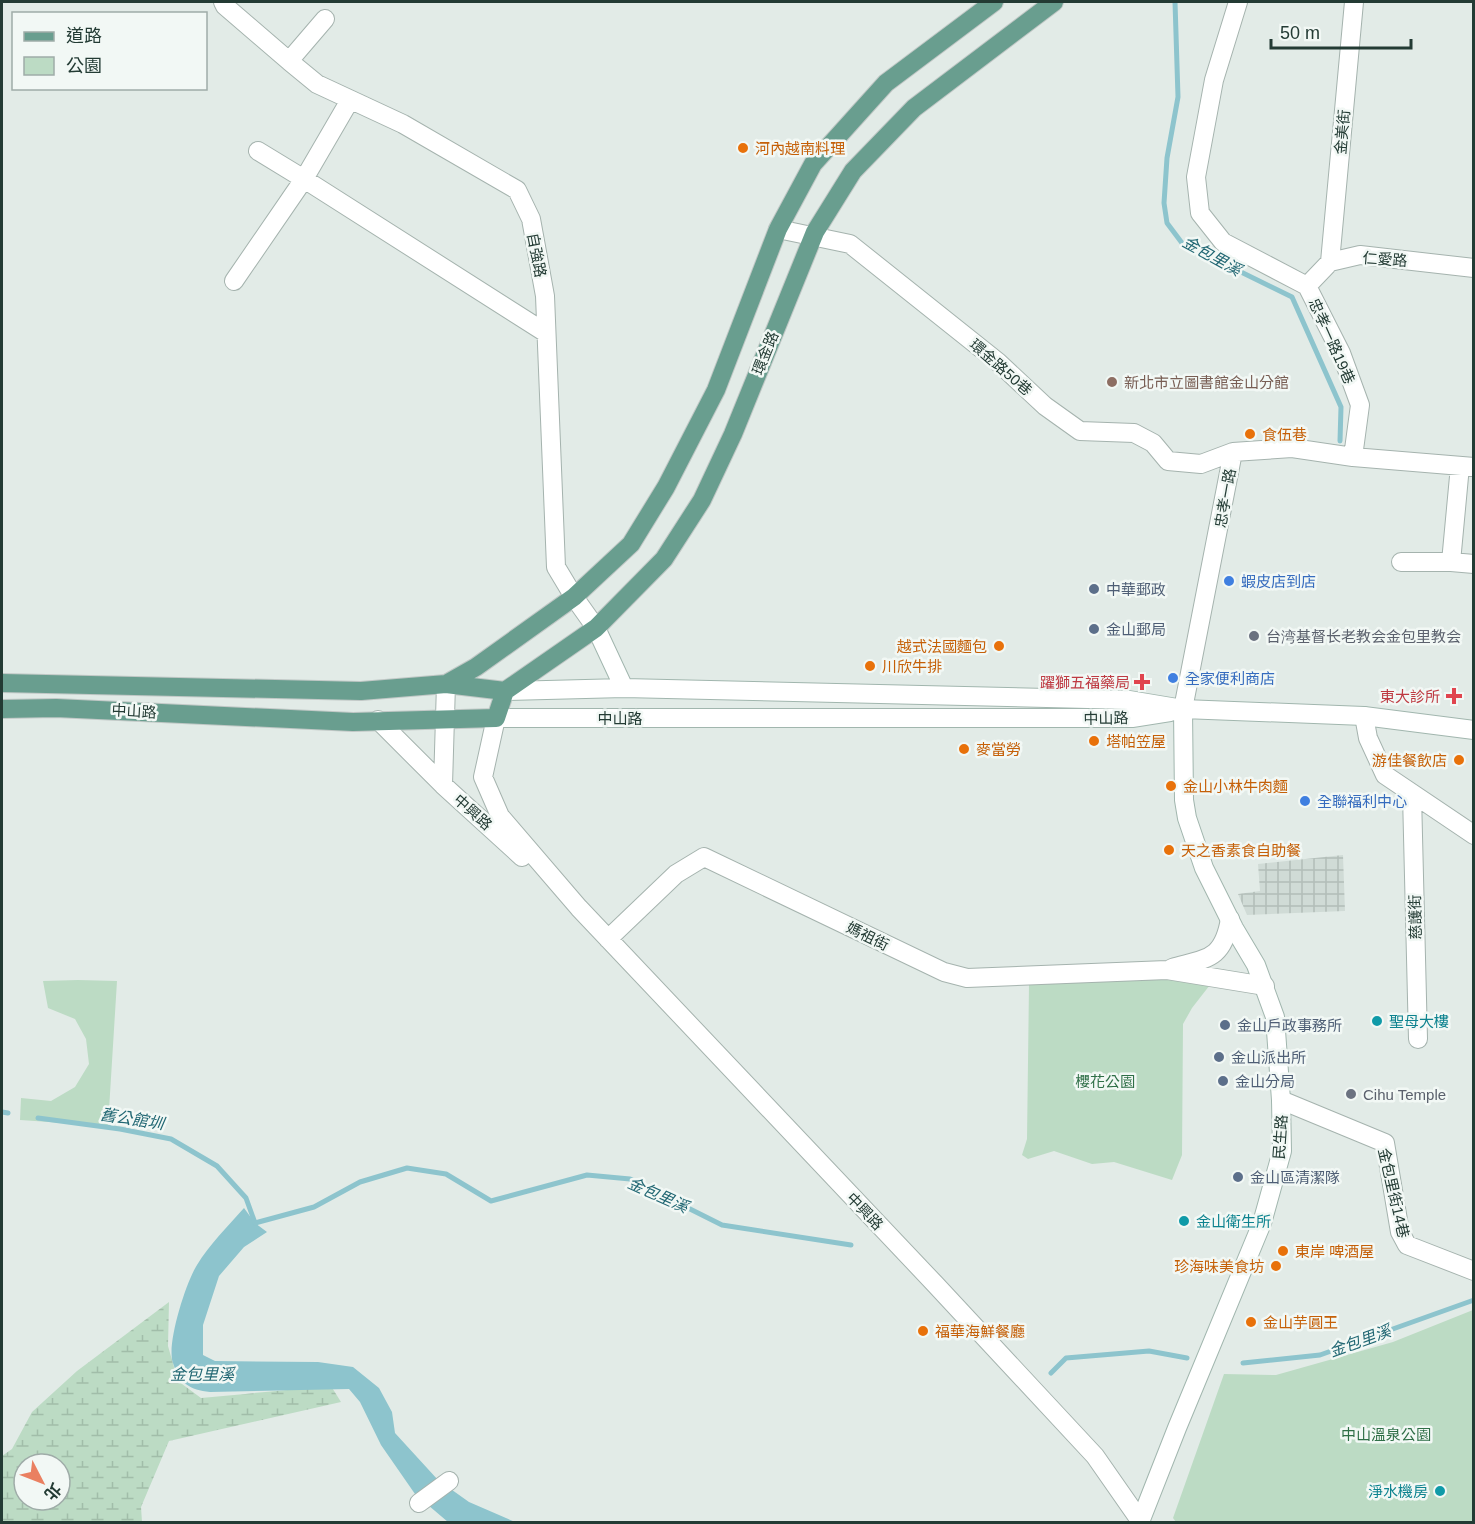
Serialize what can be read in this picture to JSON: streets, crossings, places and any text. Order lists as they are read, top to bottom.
{
  "streets": {
    "main road": ["環金路", "中山路"],
    "street": [
      "金美街",
      "自強路",
      "仁愛路",
      "忠孝一路19巷",
      "環金路50巷",
      "忠孝一路",
      "中興路",
      "慈護街",
      "媽祖街",
      "民生路",
      "金包里街14巷"
    ]
  },
  "crossings": [
    ["金美街", "仁愛路"],
    ["自強路", "環金路"],
    ["自強路", "中山路"],
    ["忠孝一路19巷", "忠孝一路"],
    ["環金路", "環金路50巷"],
    ["環金路", "中山路"],
    ["環金路50巷", "忠孝一路"],
    ["忠孝一路", "中山路"],
    ["忠孝一路", "民生路"],
    ["中山路", "中興路"],
    ["中山路", "民生路"],
    ["中興路", "媽祖街"],
    ["中興路", "民生路"],
    ["媽祖街", "民生路"],
    ["民生路", "金包里街14巷"]
  ],
  "water": ["金包里溪", "舊公館圳"],
  "parks": ["櫻花公園", "中山溫泉公園"],
  "places": {
    "other": [
      "河內越南料理",
      "新北市立圖書館金山分館",
      "食伍巷",
      "蝦皮店到店",
      "中華郵政",
      "金山郵局",
      "台湾基督长老教会金包里教会",
      "越式法國麵包",
      "川欣牛排",
      "全家便利商店",
      "塔帕笠屋",
      "麥當勞",
      "游佳餐飲店",
      "金山小林牛肉麵",
      "全聯福利中心",
      "天之香素食自助餐",
      "聖母大樓",
      "金山戶政事務所",
      "金山派出所",
      "金山分局",
      "Cihu Temple",
      "金山區清潔隊",
      "金山衛生所",
      "東岸 啤酒屋",
      "珍海味美食坊",
      "金山芋圓王",
      "福華海鮮餐廳",
      "淨水機房"
    ],
    "health": ["躍獅五福藥局", "東大診所"]
  },
  "legend": ["道路", "公園"],
  "scale_bar": "50 m",
  "north": "bottom right"
}
